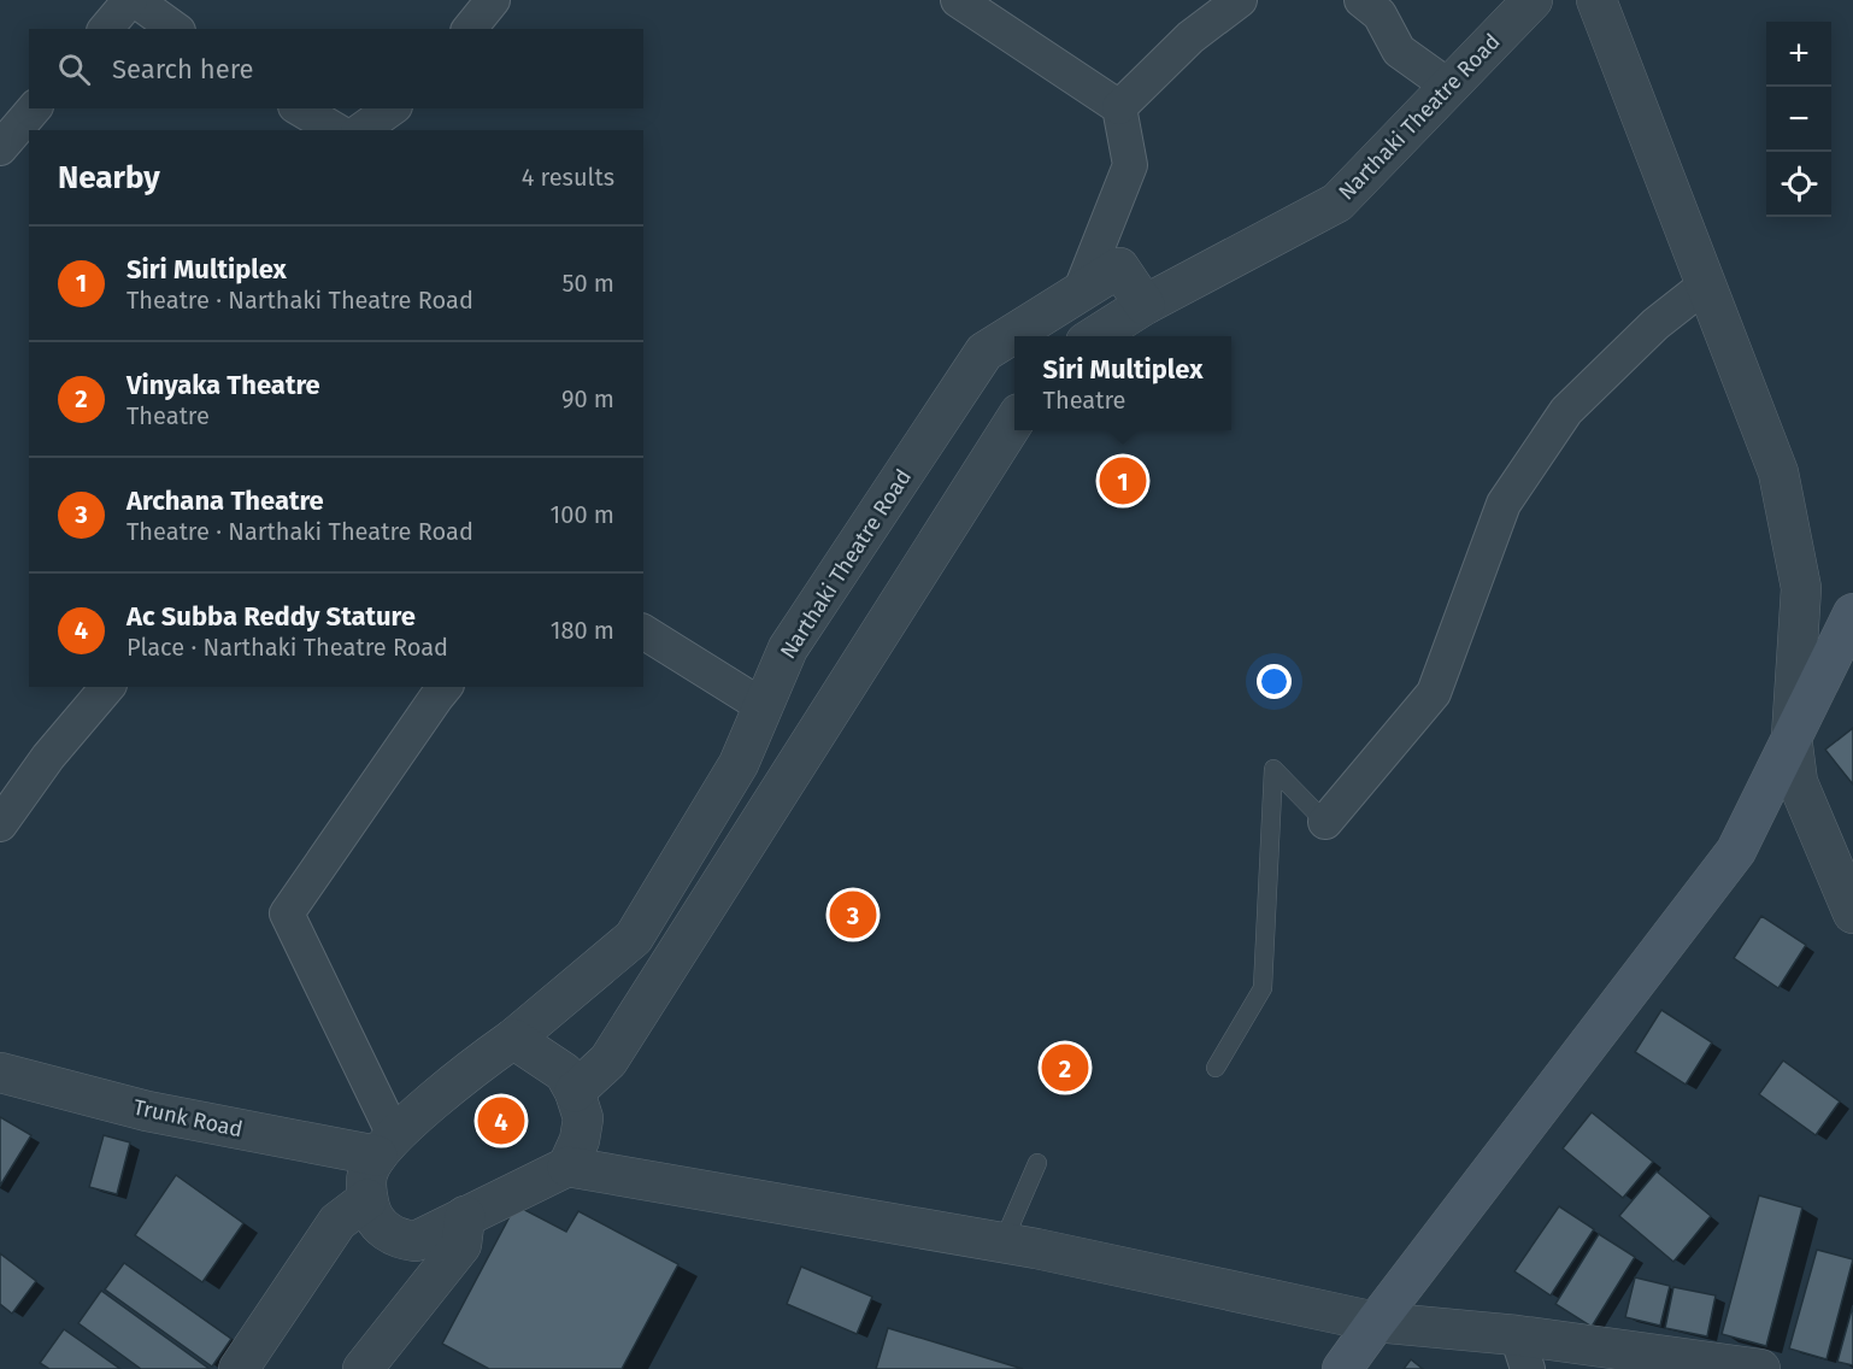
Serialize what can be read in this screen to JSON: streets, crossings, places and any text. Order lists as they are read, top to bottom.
{
  "streets": {
    "street": ["Narthaki Theatre Road", "Trunk Road"]
  },
  "crossings": [
    ["Narthaki Theatre Road", "Trunk Road"]
  ],
  "page": {
    "map_buttons": ["+", "−"],
    "search": "Search here",
    "heading": ["Nearby", "4 results"],
    "list": [
      {
        "mark": "1",
        "name": "Siri Multiplex",
        "note": "Theatre · Narthaki Theatre Road",
        "value": "50 m"
      },
      {
        "mark": "2",
        "name": "Vinyaka Theatre",
        "note": "Theatre",
        "value": "90 m"
      },
      {
        "mark": "3",
        "name": "Archana Theatre",
        "note": "Theatre · Narthaki Theatre Road",
        "value": "100 m"
      },
      {
        "mark": "4",
        "name": "Ac Subba Reddy Stature",
        "note": "Place · Narthaki Theatre Road",
        "value": "180 m"
      }
    ],
    "popup": ["Siri Multiplex", "Theatre"],
    "pins": [
      "1",
      "3",
      "2",
      "4"
    ]
  }
}
